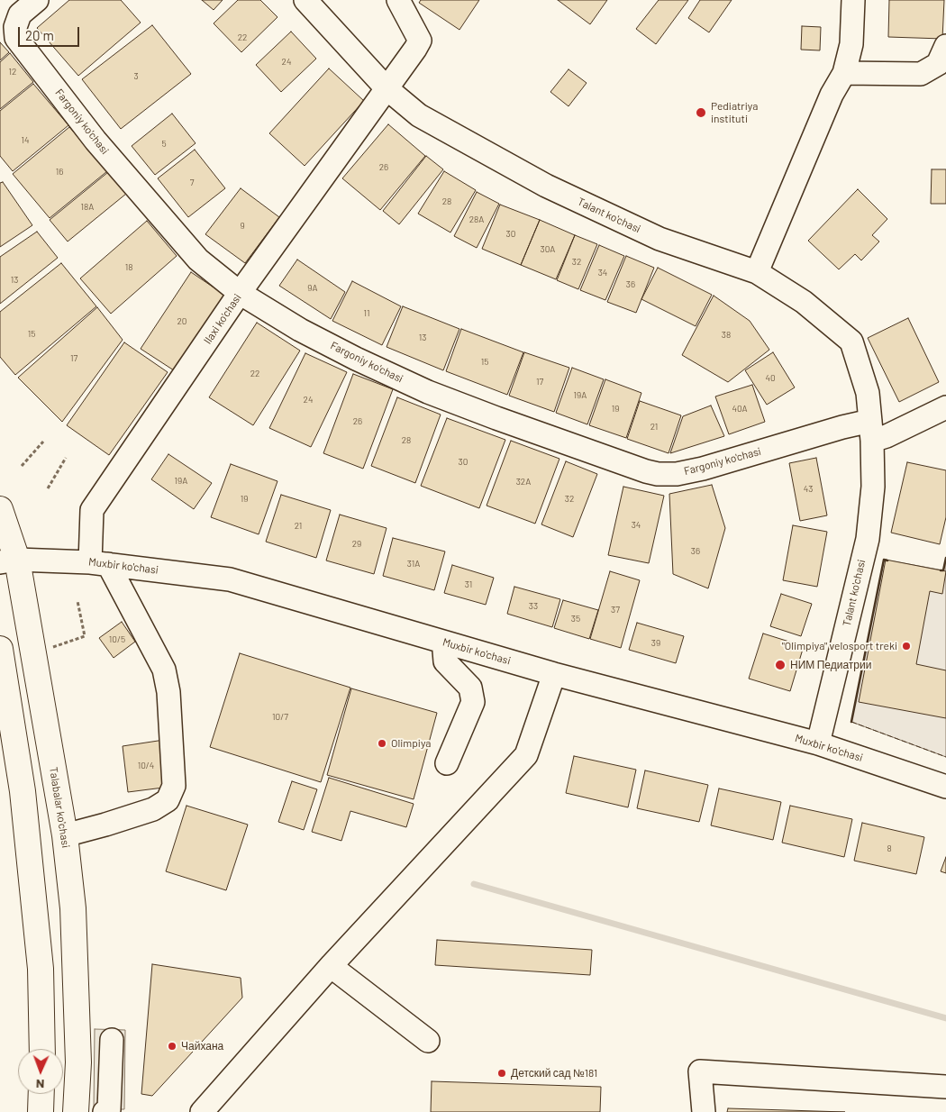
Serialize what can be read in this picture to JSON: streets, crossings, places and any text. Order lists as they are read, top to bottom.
{
  "streets": {
    "main road": ["Talabalar ko'chasi"],
    "street": [
      "Fargoniy ko'chasi",
      "Talant ko'chasi",
      "Ilaxi ko'chasi",
      "Muxbir ko'chasi"
    ]
  },
  "crossings": [
    ["Fargoniy ko'chasi", "Talant ko'chasi"],
    ["Fargoniy ko'chasi", "Ilaxi ko'chasi"],
    ["Talant ko'chasi", "Ilaxi ko'chasi"],
    ["Talant ko'chasi", "Muxbir ko'chasi"],
    ["Ilaxi ko'chasi", "Muxbir ko'chasi"],
    ["Muxbir ko'chasi", "Talabalar ko'chasi"]
  ],
  "places": [
    "Pediatriya instituti",
    "\"Olimpiya\" velosport treki",
    "НИМ Педиатрии",
    "Olimpiya",
    "Чайхана",
    "Детский сад №181"
  ],
  "house_numbers": [
    "22",
    "24",
    "12",
    "3",
    "14",
    "5",
    "26",
    "16",
    "7",
    "28",
    "18A",
    "28A",
    "9",
    "30",
    "30A",
    "32",
    "18",
    "34",
    "13",
    "36",
    "9A",
    "11",
    "20",
    "15",
    "38",
    "13",
    "17",
    "15",
    "22",
    "40",
    "17",
    "19A",
    "24",
    "19",
    "40A",
    "26",
    "21",
    "28",
    "30",
    "19A",
    "32A",
    "43",
    "19",
    "32",
    "34",
    "21",
    "29",
    "36",
    "31A",
    "31",
    "33",
    "37",
    "35",
    "10/5",
    "39",
    "10/7",
    "10/4",
    "8"
  ],
  "scale_bar": "20 m",
  "north": "bottom"
}
